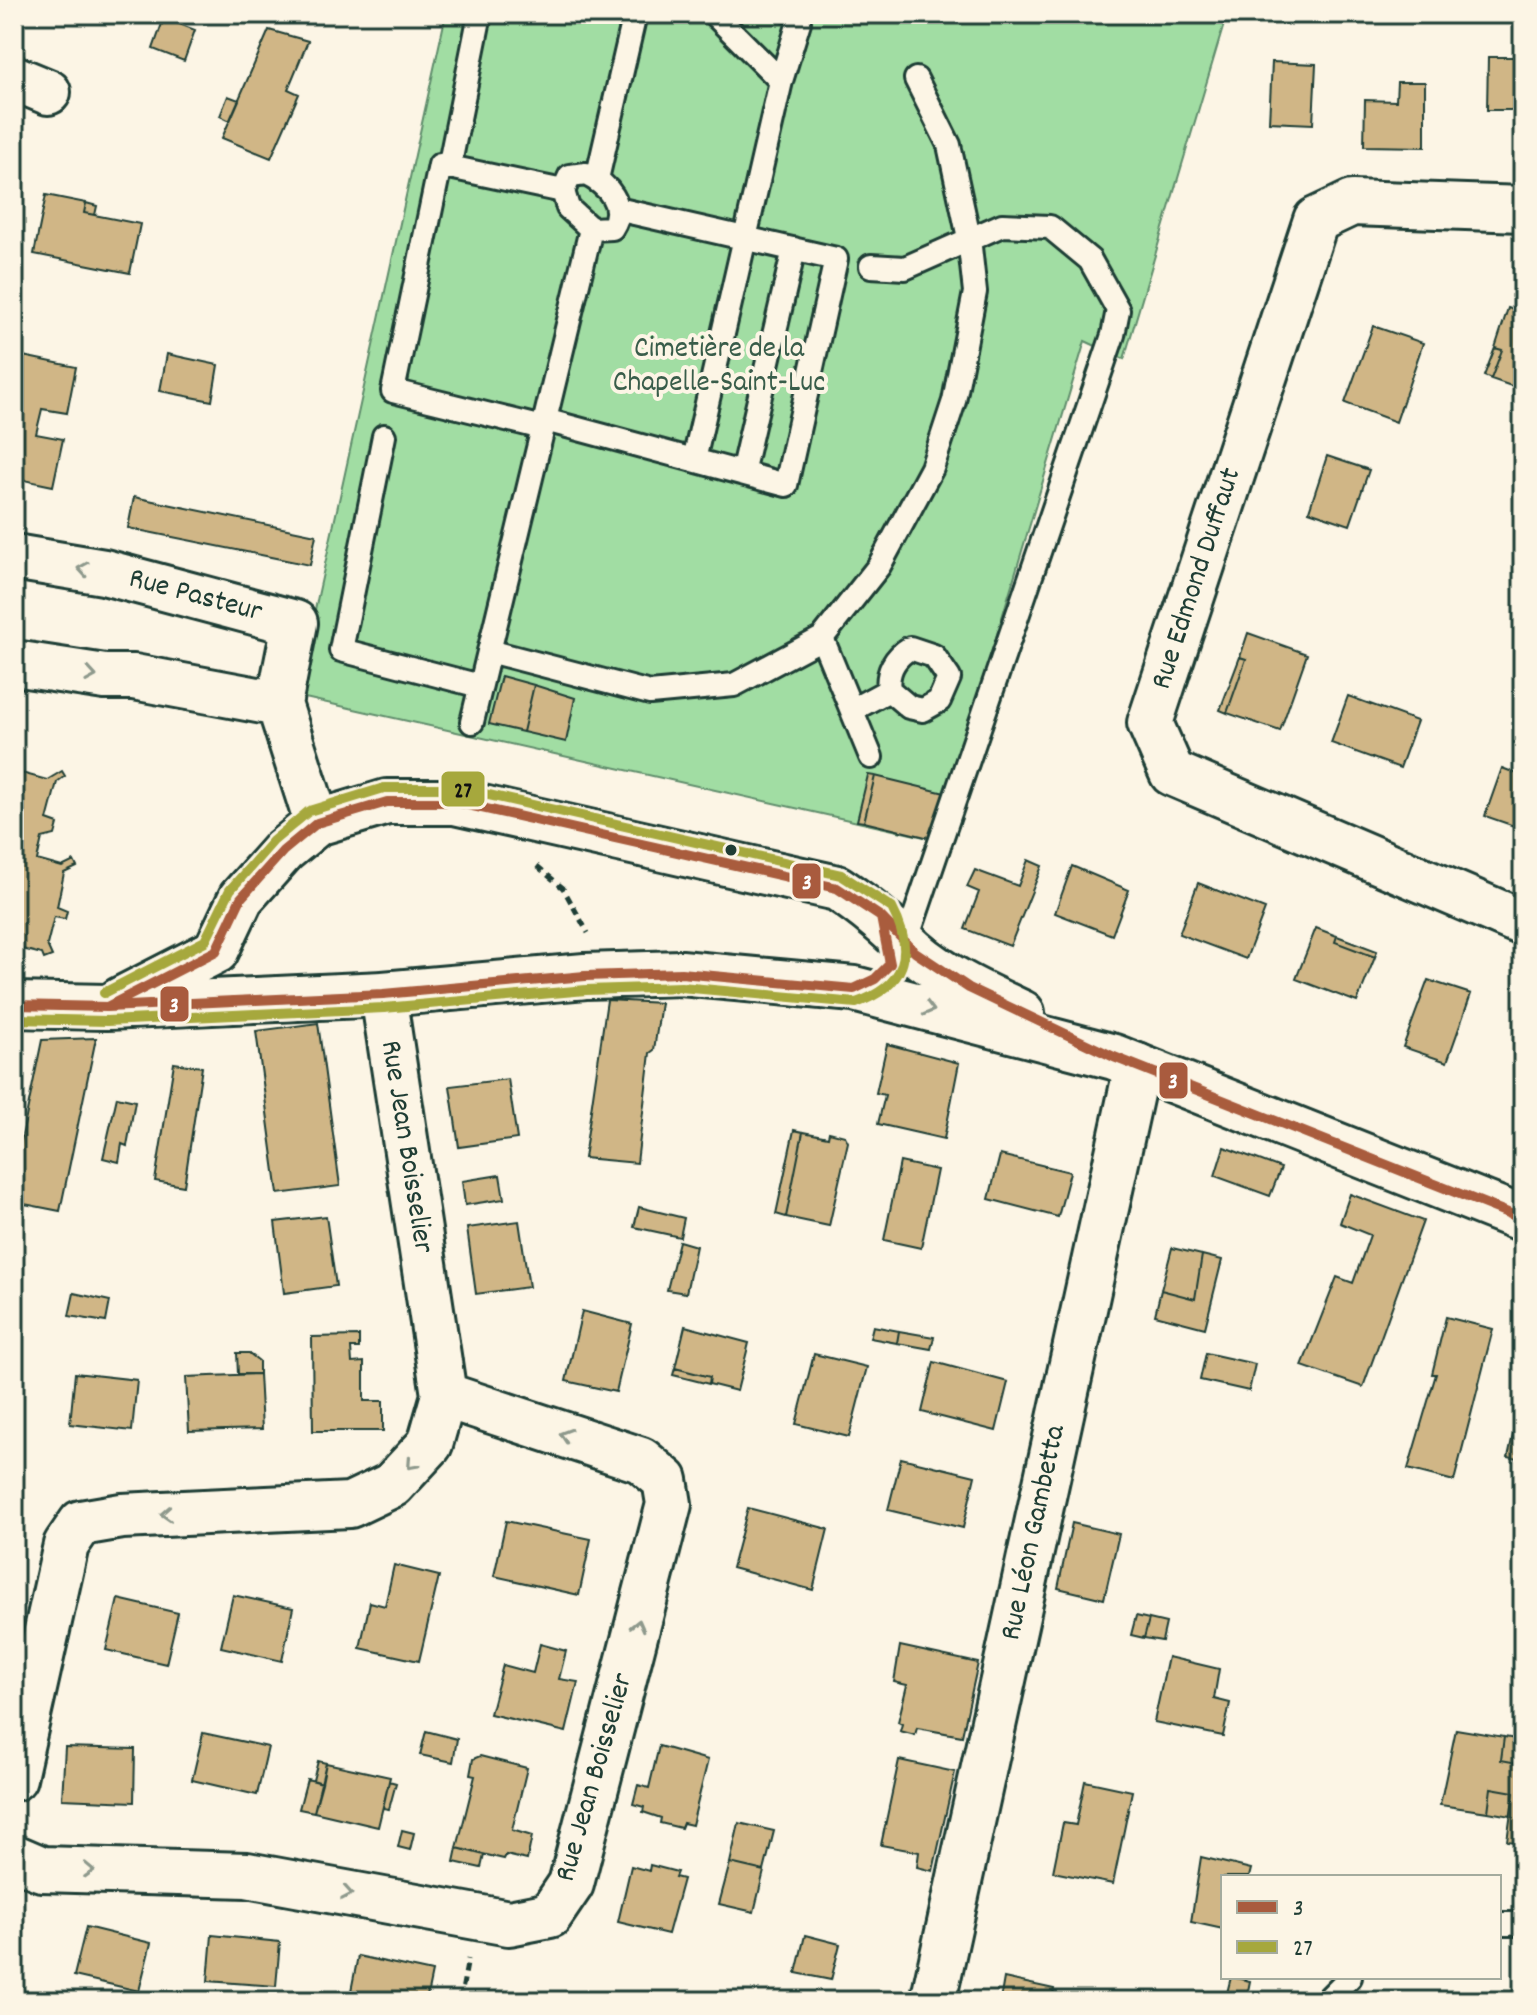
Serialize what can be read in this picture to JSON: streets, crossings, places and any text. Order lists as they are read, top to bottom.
{
  "streets": {
    "street": [
      "Rue Edmond Duffaut",
      "Rue Pasteur",
      "Rue Jean Boisselier",
      "Rue Léon Gambetta"
    ]
  },
  "one_way": ["Rue Pasteur"],
  "parks": ["Cimetière de la Chapelle-Saint-Luc"],
  "lines": ["transit line 27", "transit line 3"],
  "legend": ["3", "27"]
}
